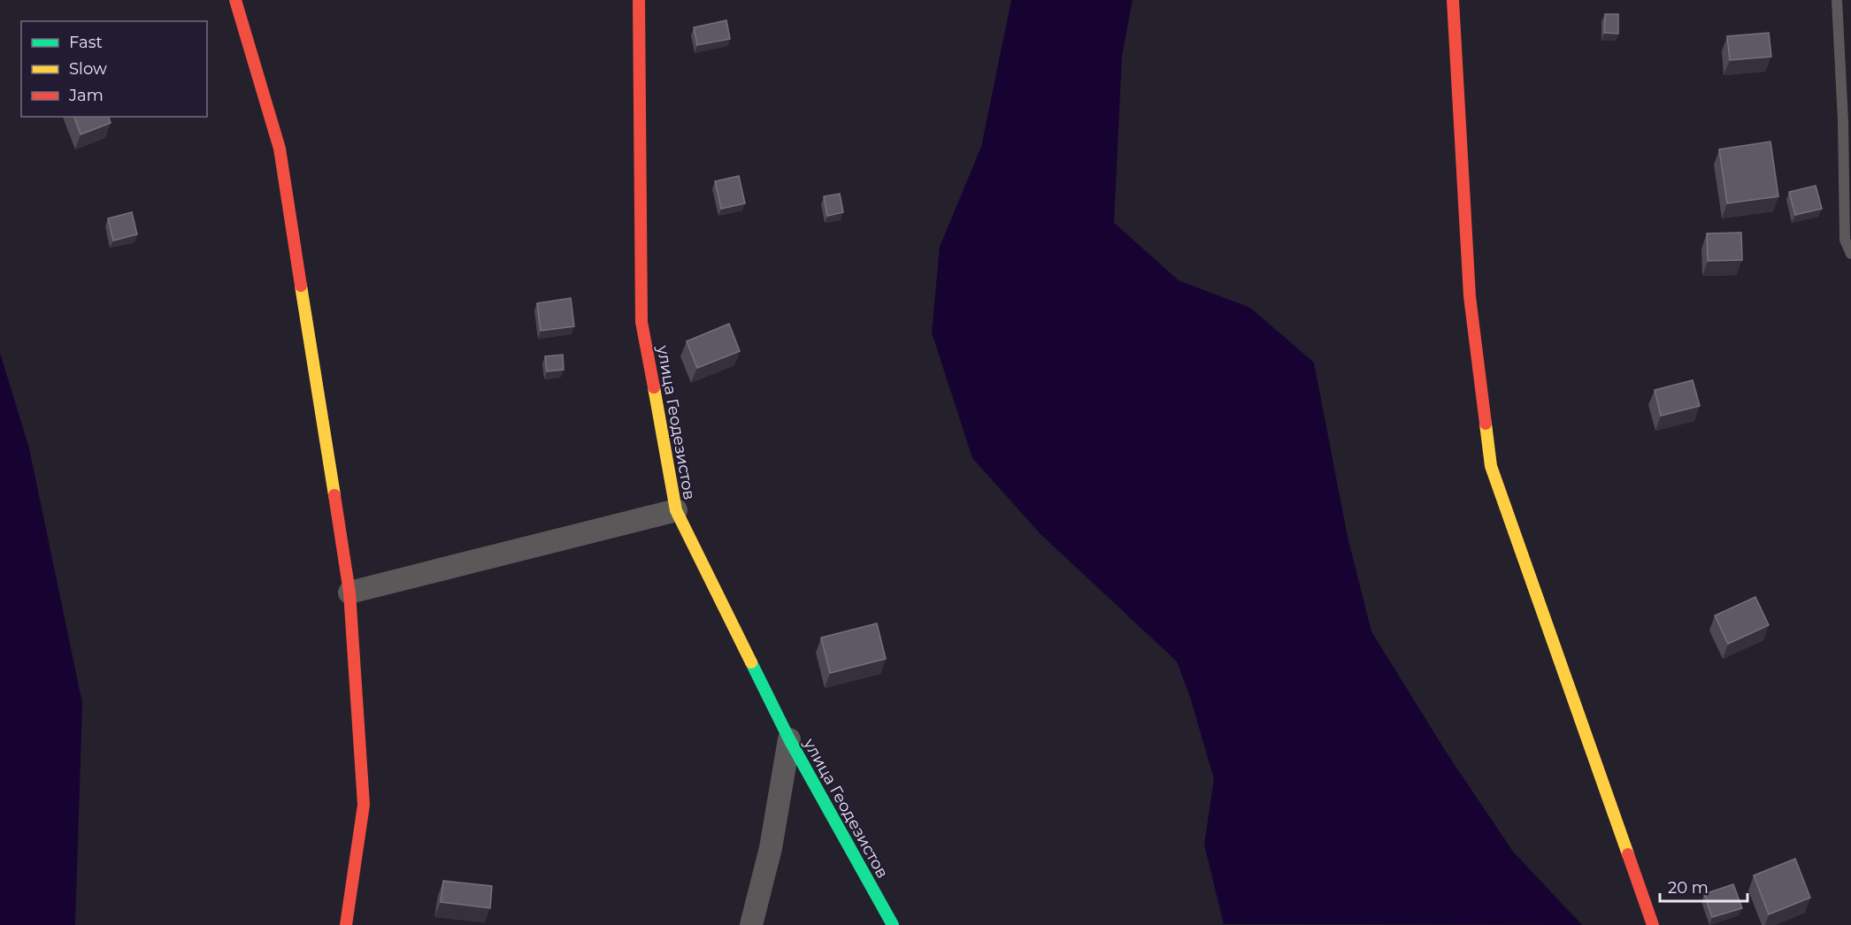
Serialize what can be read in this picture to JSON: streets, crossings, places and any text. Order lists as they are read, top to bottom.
{
  "streets": {
    "street": ["улица Геодезистов"]
  },
  "legend": ["Fast", "Slow", "Jam"],
  "scale_bar": "20 m"
}
